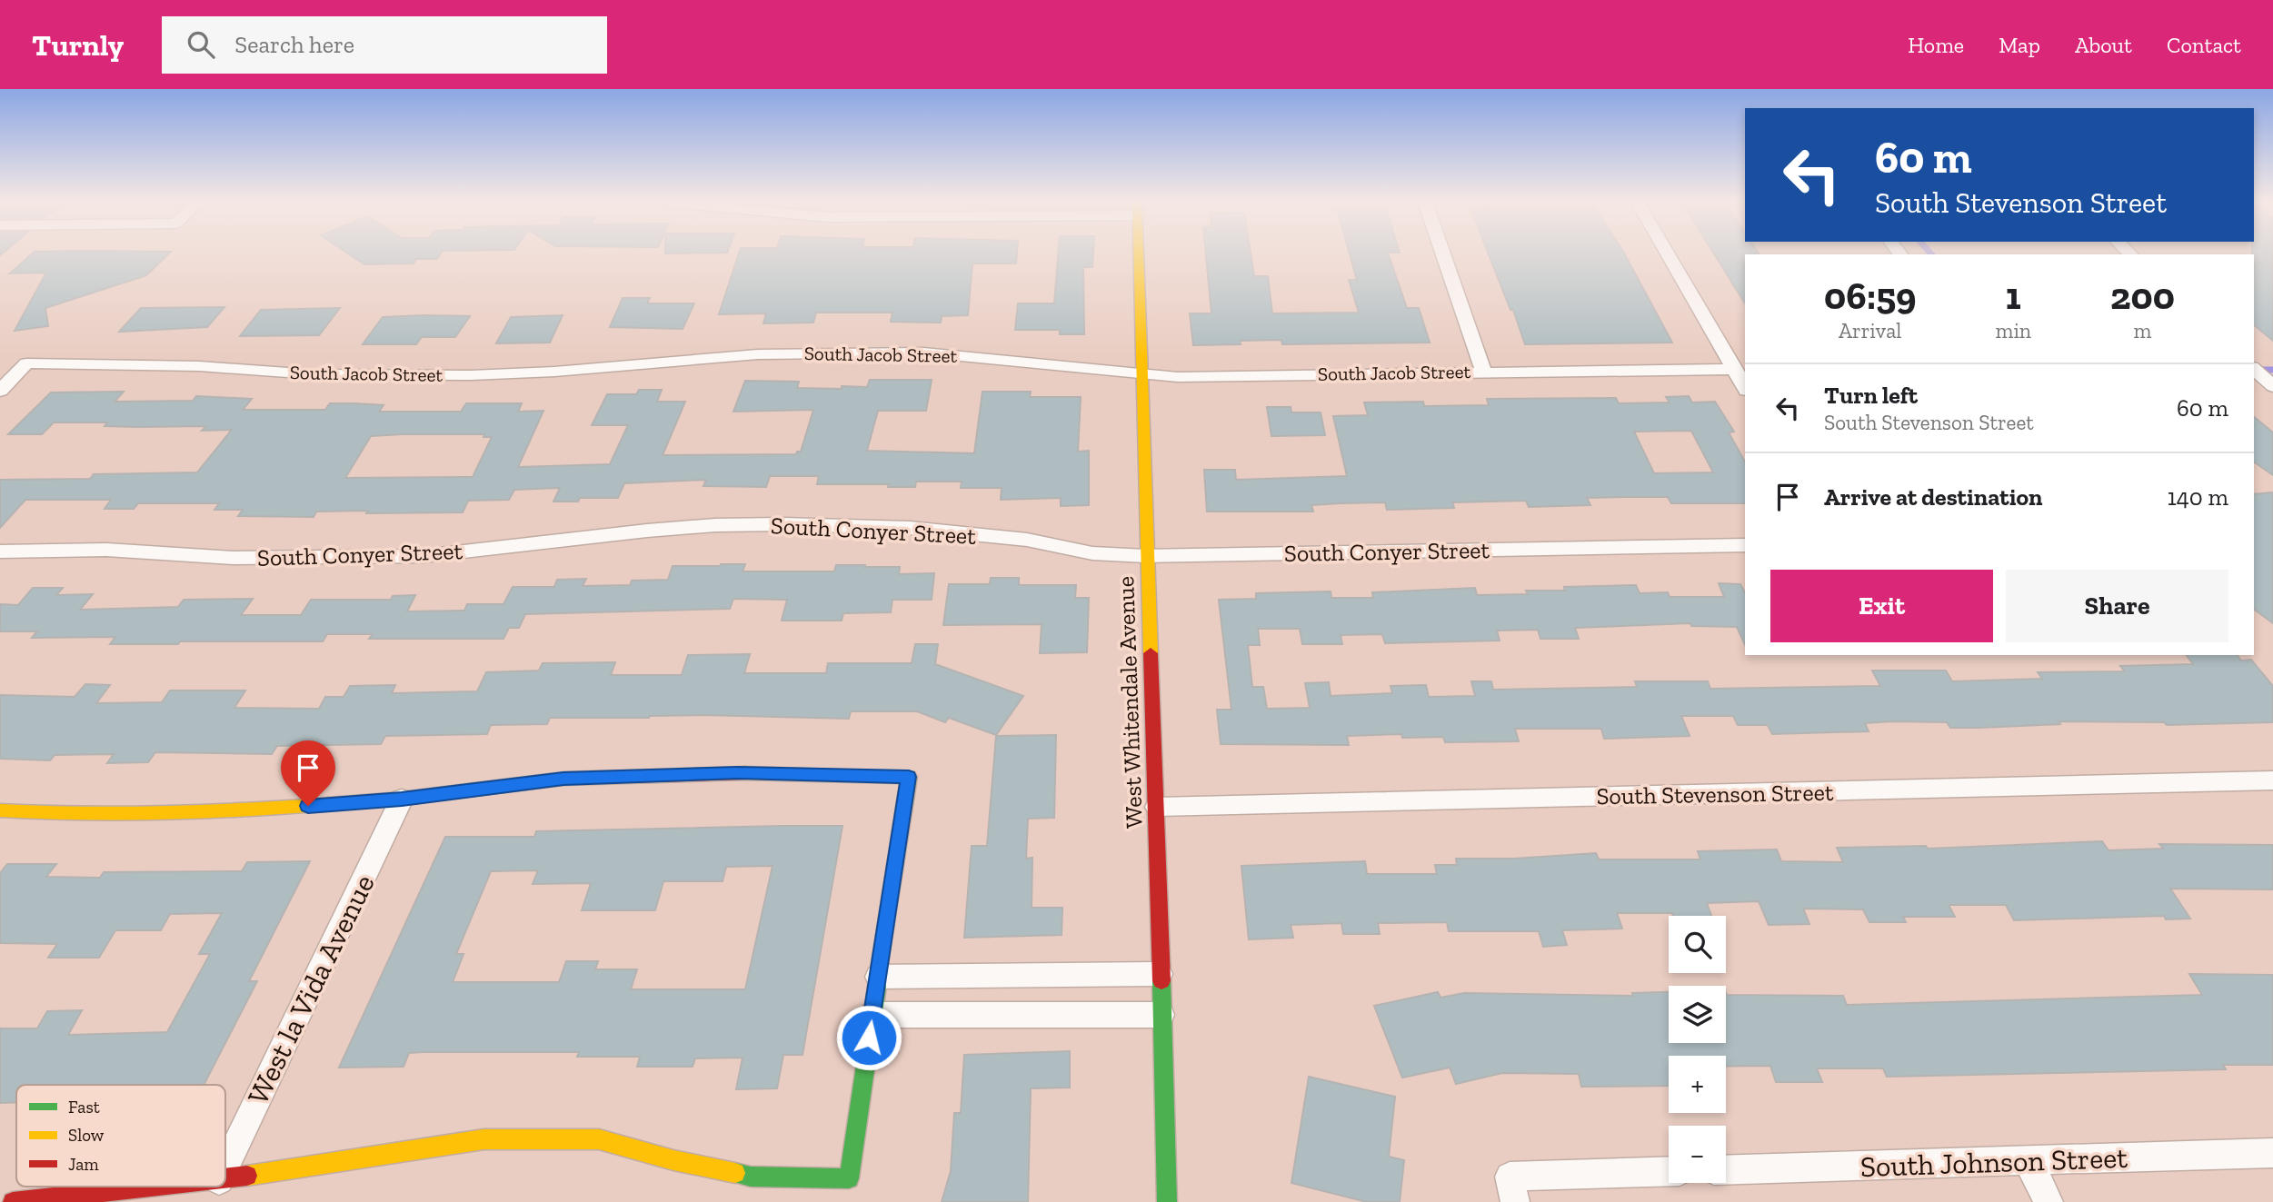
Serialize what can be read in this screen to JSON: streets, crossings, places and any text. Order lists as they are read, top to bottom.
{
  "streets": {
    "street": [
      "South Jacob Street",
      "South Conyer Street",
      "West Whitendale Avenue",
      "South Stevenson Street",
      "West la Vida Avenue",
      "South Johnson Street"
    ]
  },
  "crossings": [
    ["South Jacob Street", "West Whitendale Avenue"],
    ["South Conyer Street", "West Whitendale Avenue"],
    ["West Whitendale Avenue", "South Stevenson Street"]
  ],
  "legend": ["Fast", "Slow", "Jam"],
  "page": {
    "header": "Turnly",
    "search": "Search here",
    "nav": [
      "Home",
      "Map",
      "About",
      "Contact"
    ],
    "turn": ["60 m", "South Stevenson Street"],
    "eta": [
      "06:59",
      "Arrival",
      "1",
      "min",
      "200",
      "m"
    ],
    "list": [
      {
        "name": "Turn left",
        "note": "South Stevenson Street",
        "value": "60 m"
      },
      {
        "name": "Arrive at destination",
        "value": "140 m"
      }
    ],
    "buttons": ["Exit", "Share"],
    "map_buttons": ["+", "−"]
  }
}
